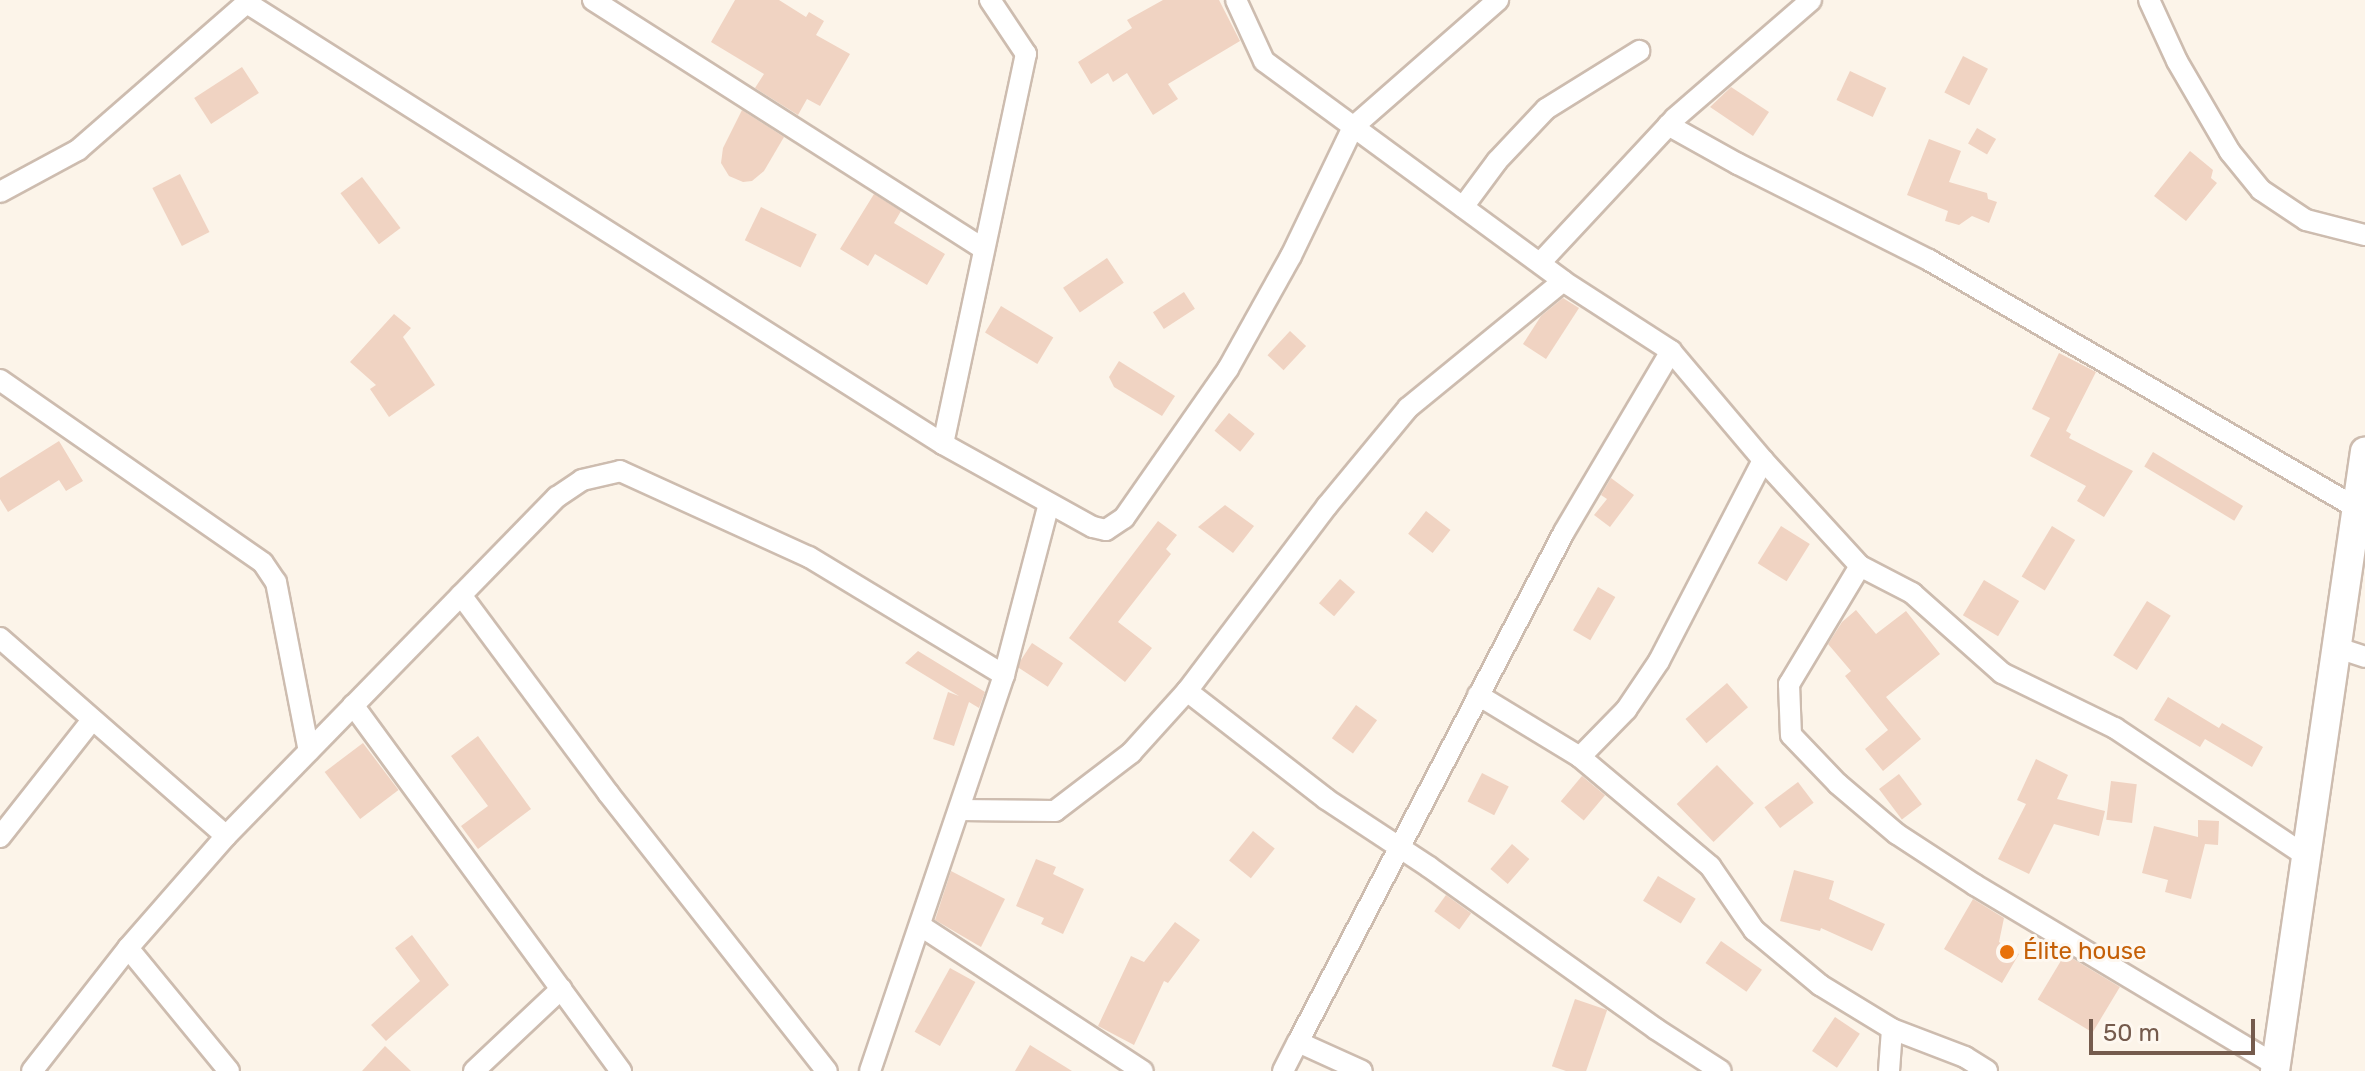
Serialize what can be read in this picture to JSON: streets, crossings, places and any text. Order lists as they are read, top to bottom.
{
  "places": ["Élite house"],
  "scale_bar": "50 m"
}
